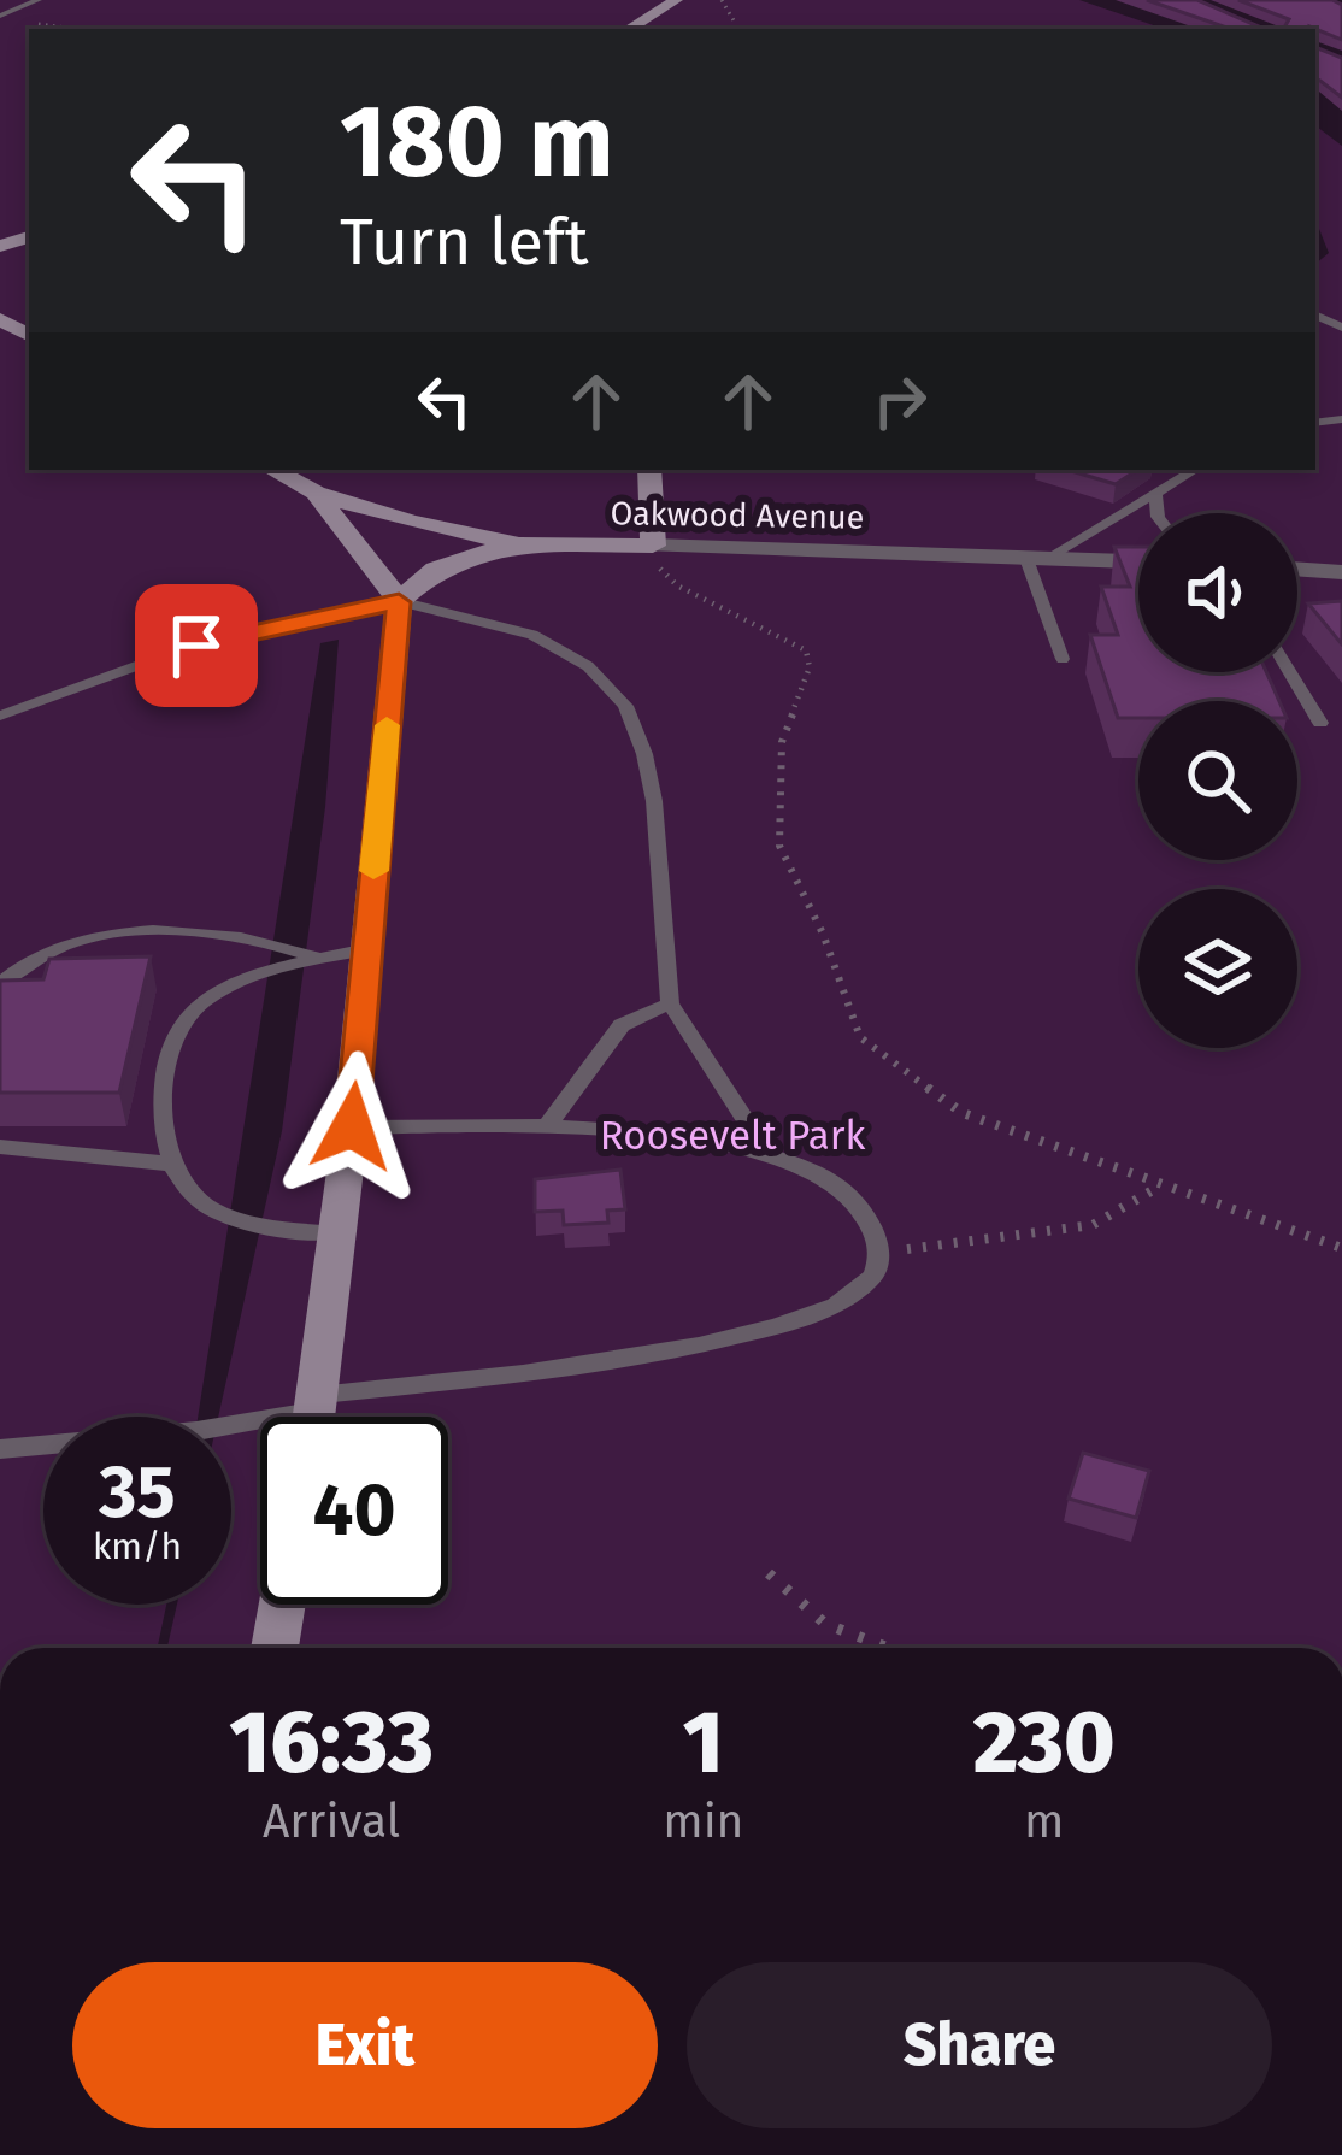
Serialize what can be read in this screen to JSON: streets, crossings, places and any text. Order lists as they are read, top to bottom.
{
  "streets": {
    "street": ["Oakwood Avenue"]
  },
  "parks": ["Roosevelt Park"],
  "page": {
    "turn": ["180 m", "Turn left"],
    "speed": "35 km/h",
    "limit": "40",
    "eta": [
      "16:33",
      "Arrival",
      "1",
      "min",
      "230",
      "m"
    ],
    "buttons": ["Exit", "Share"]
  }
}
